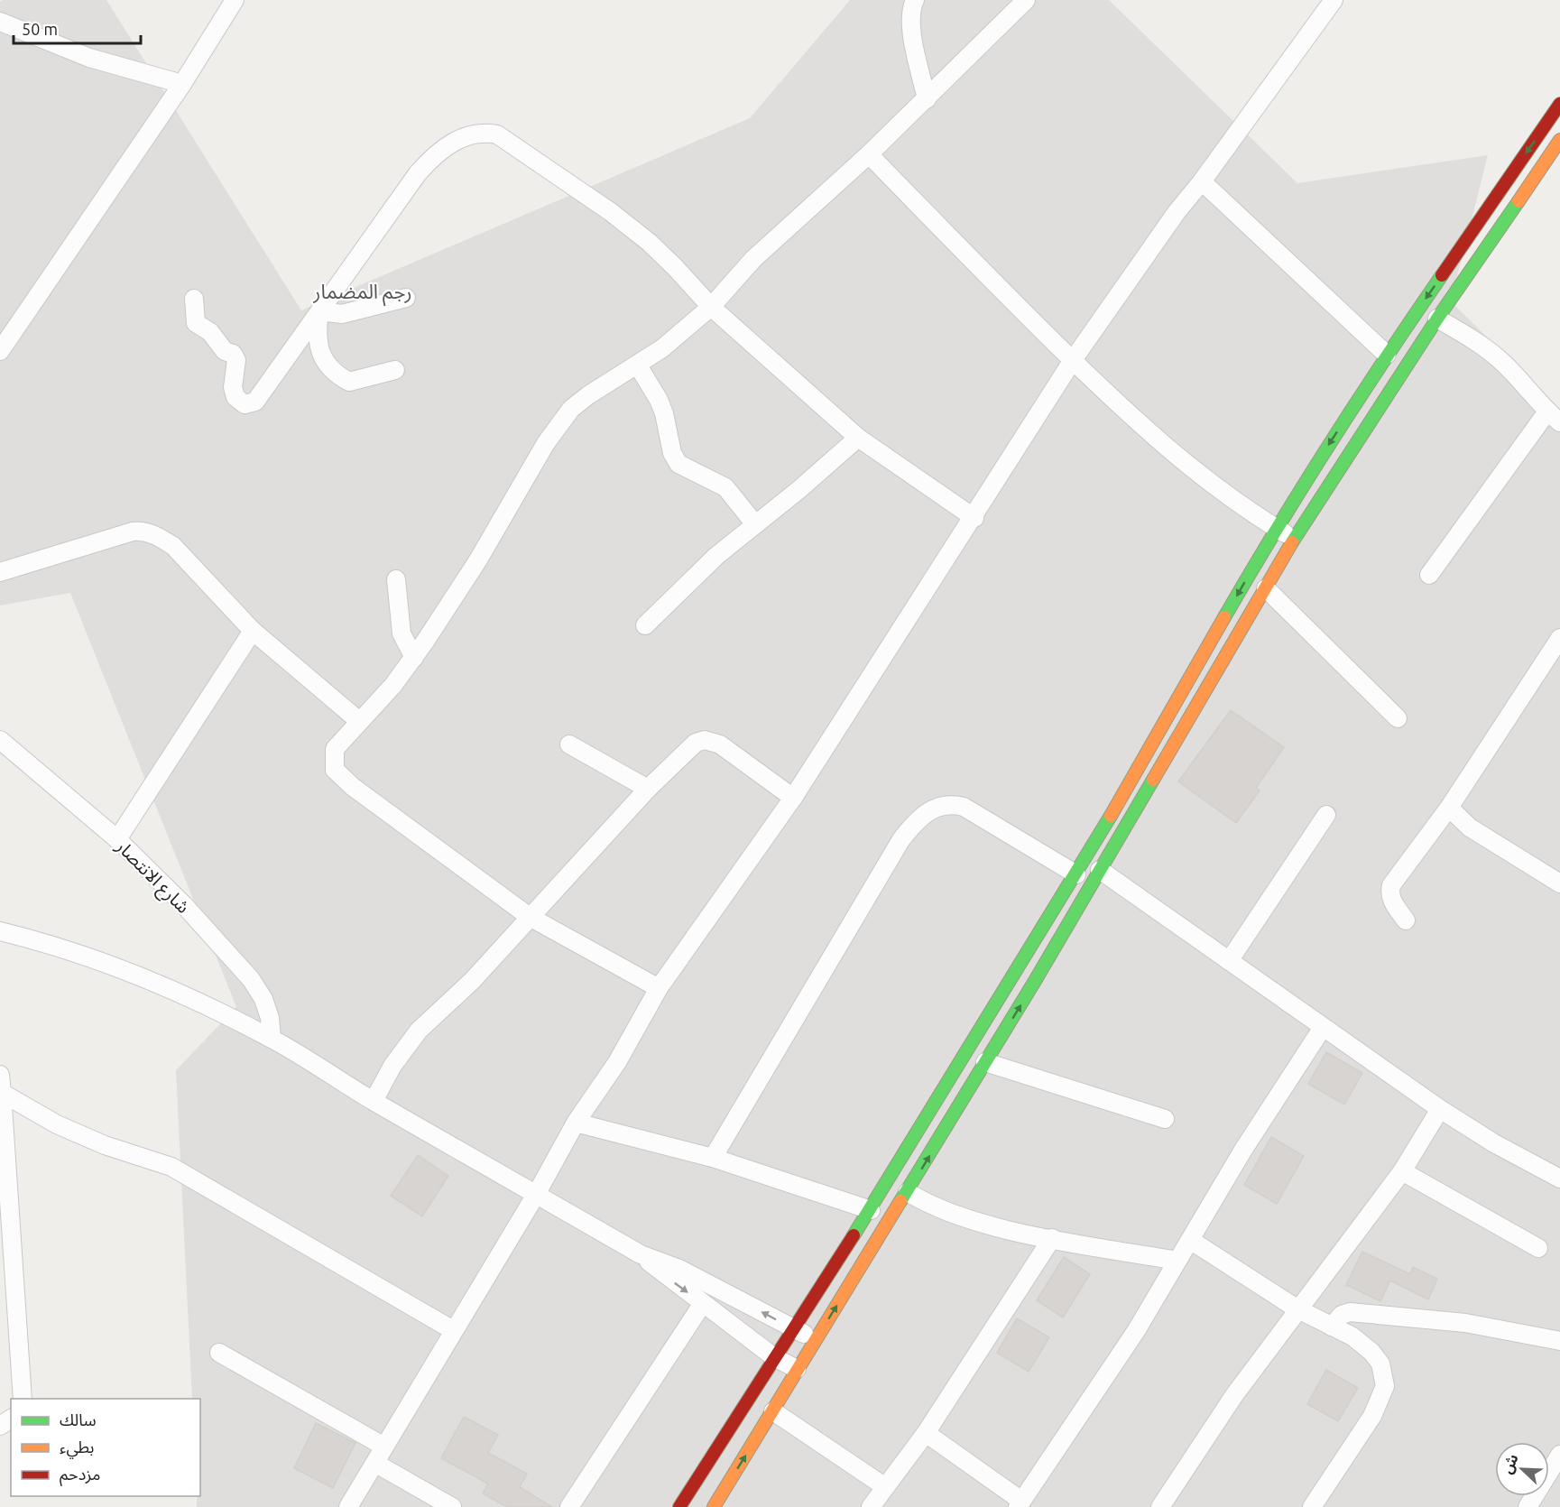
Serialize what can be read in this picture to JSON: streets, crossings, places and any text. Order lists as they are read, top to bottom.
{
  "streets": {
    "street": ["شارع الانتصار"]
  },
  "districts": ["رجم المضمار"],
  "legend": ["سالك", "بطيء", "مزدحم"],
  "scale_bar": "50 m",
  "north": "top left"
}
